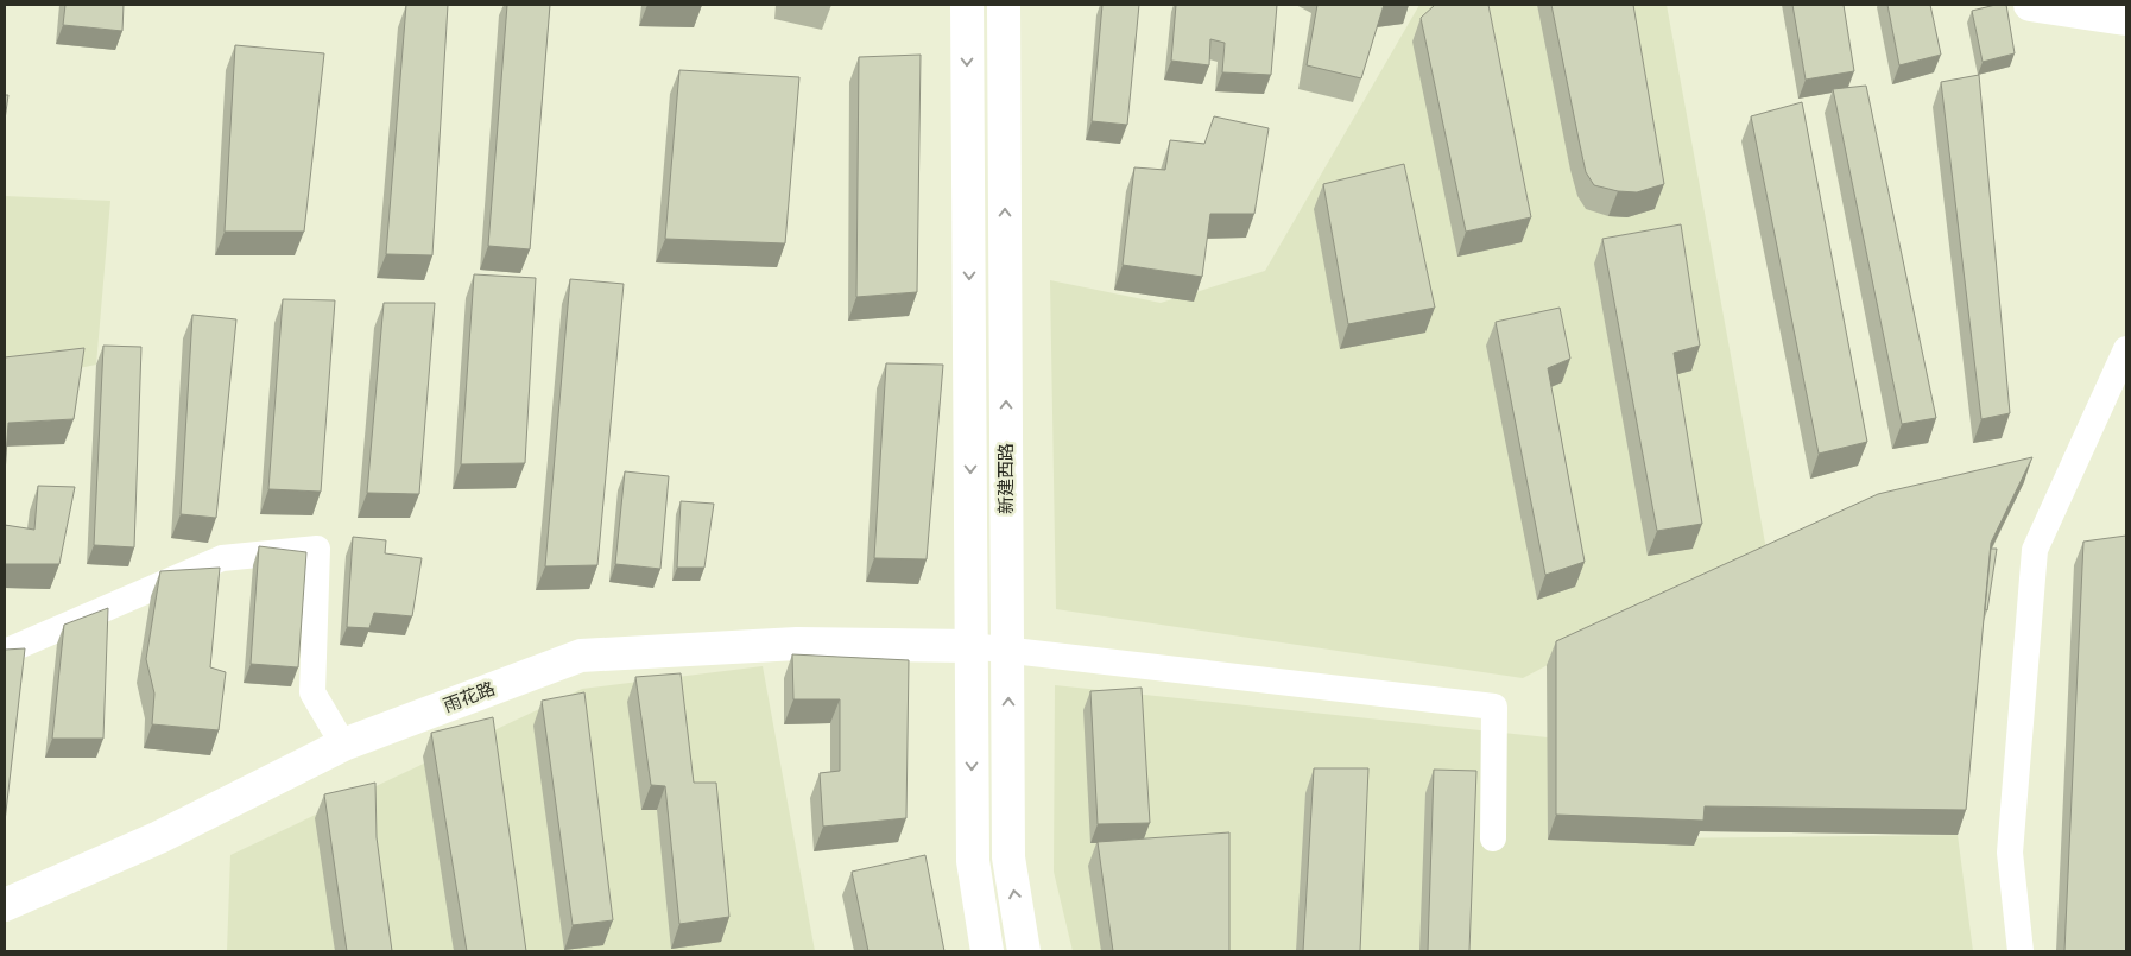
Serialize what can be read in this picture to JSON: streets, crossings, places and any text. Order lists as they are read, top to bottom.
{
  "streets": {
    "main road": ["新建西路", "雨花路"]
  },
  "crossings": [
    ["新建西路", "雨花路"]
  ]
}
